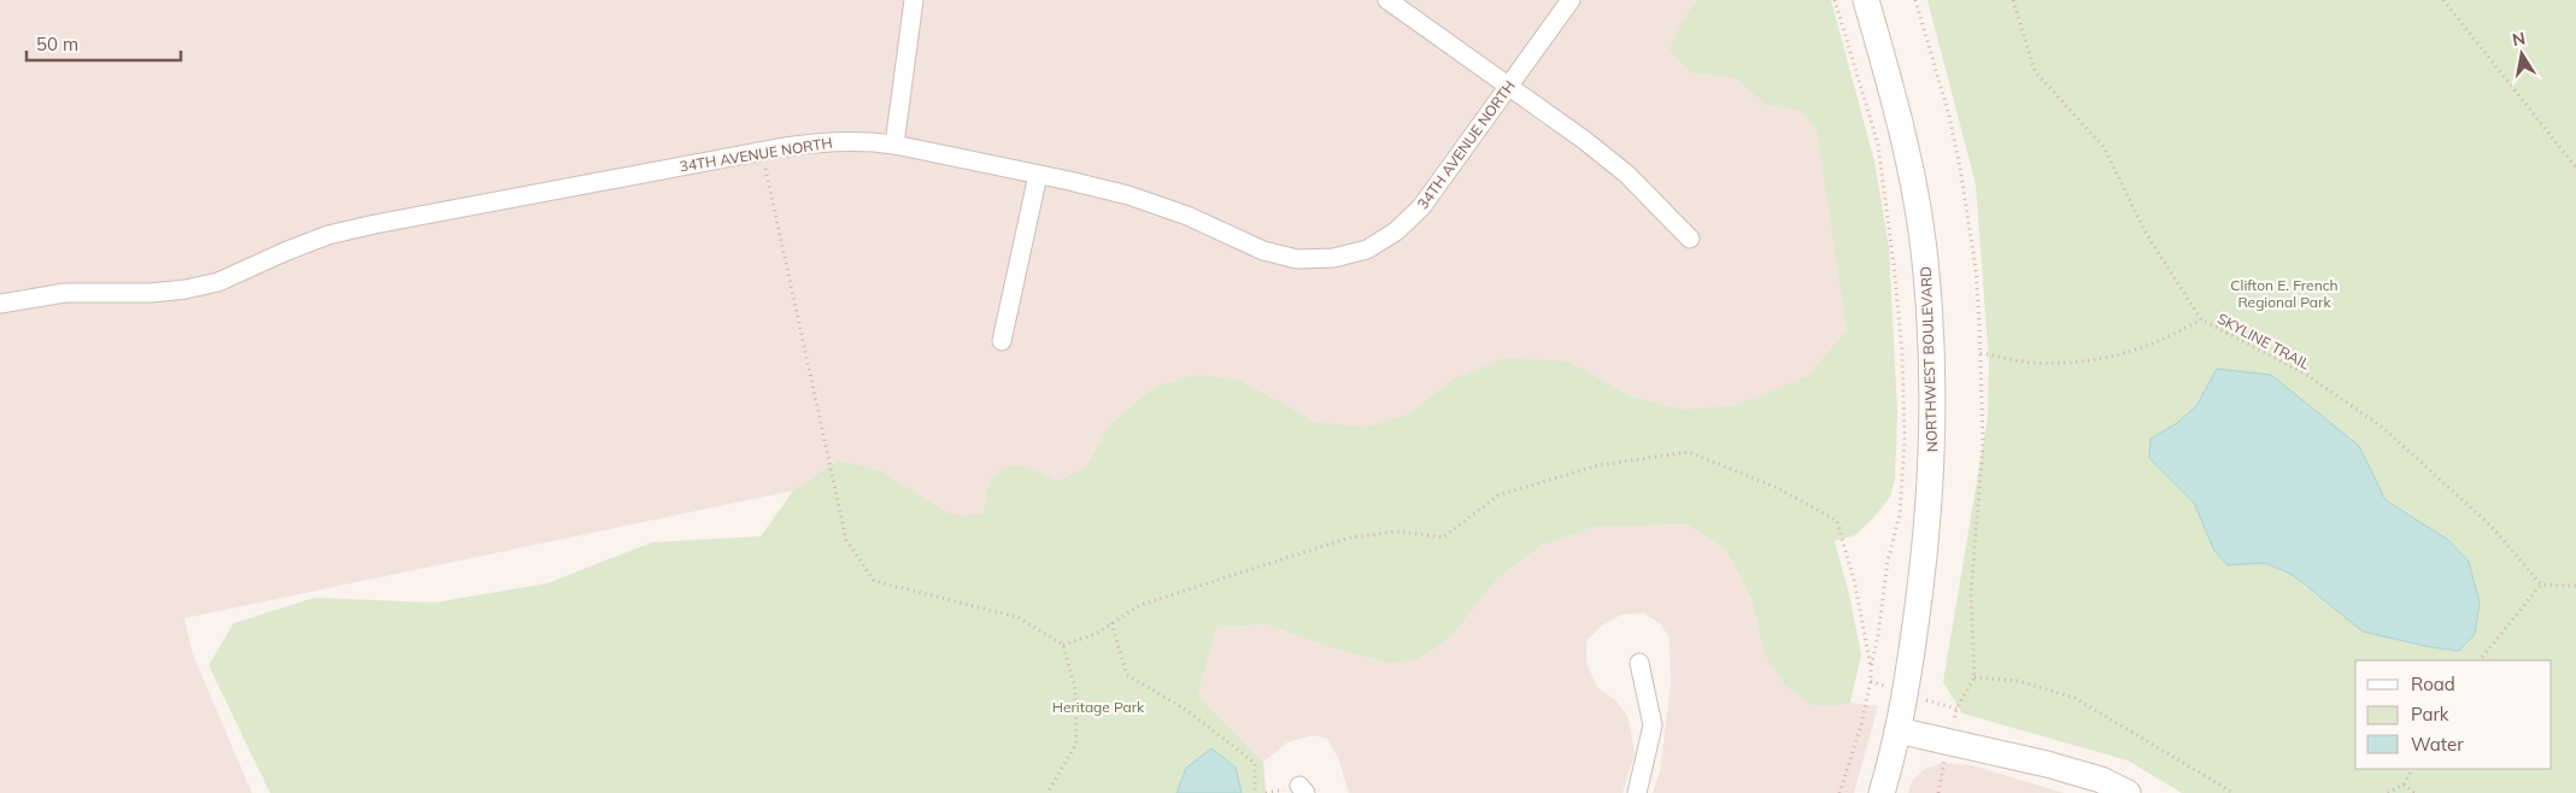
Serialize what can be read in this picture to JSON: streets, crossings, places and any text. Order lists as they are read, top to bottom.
{
  "streets": {
    "main road": ["NORTHWEST BOULEVARD"],
    "street": ["34TH AVENUE NORTH"],
    "path": ["SKYLINE TRAIL"]
  },
  "parks": ["Clifton E. French Regional Park", "Heritage Park"],
  "legend": ["Road", "Park", "Water"],
  "scale_bar": "50 m",
  "north": "top"
}
